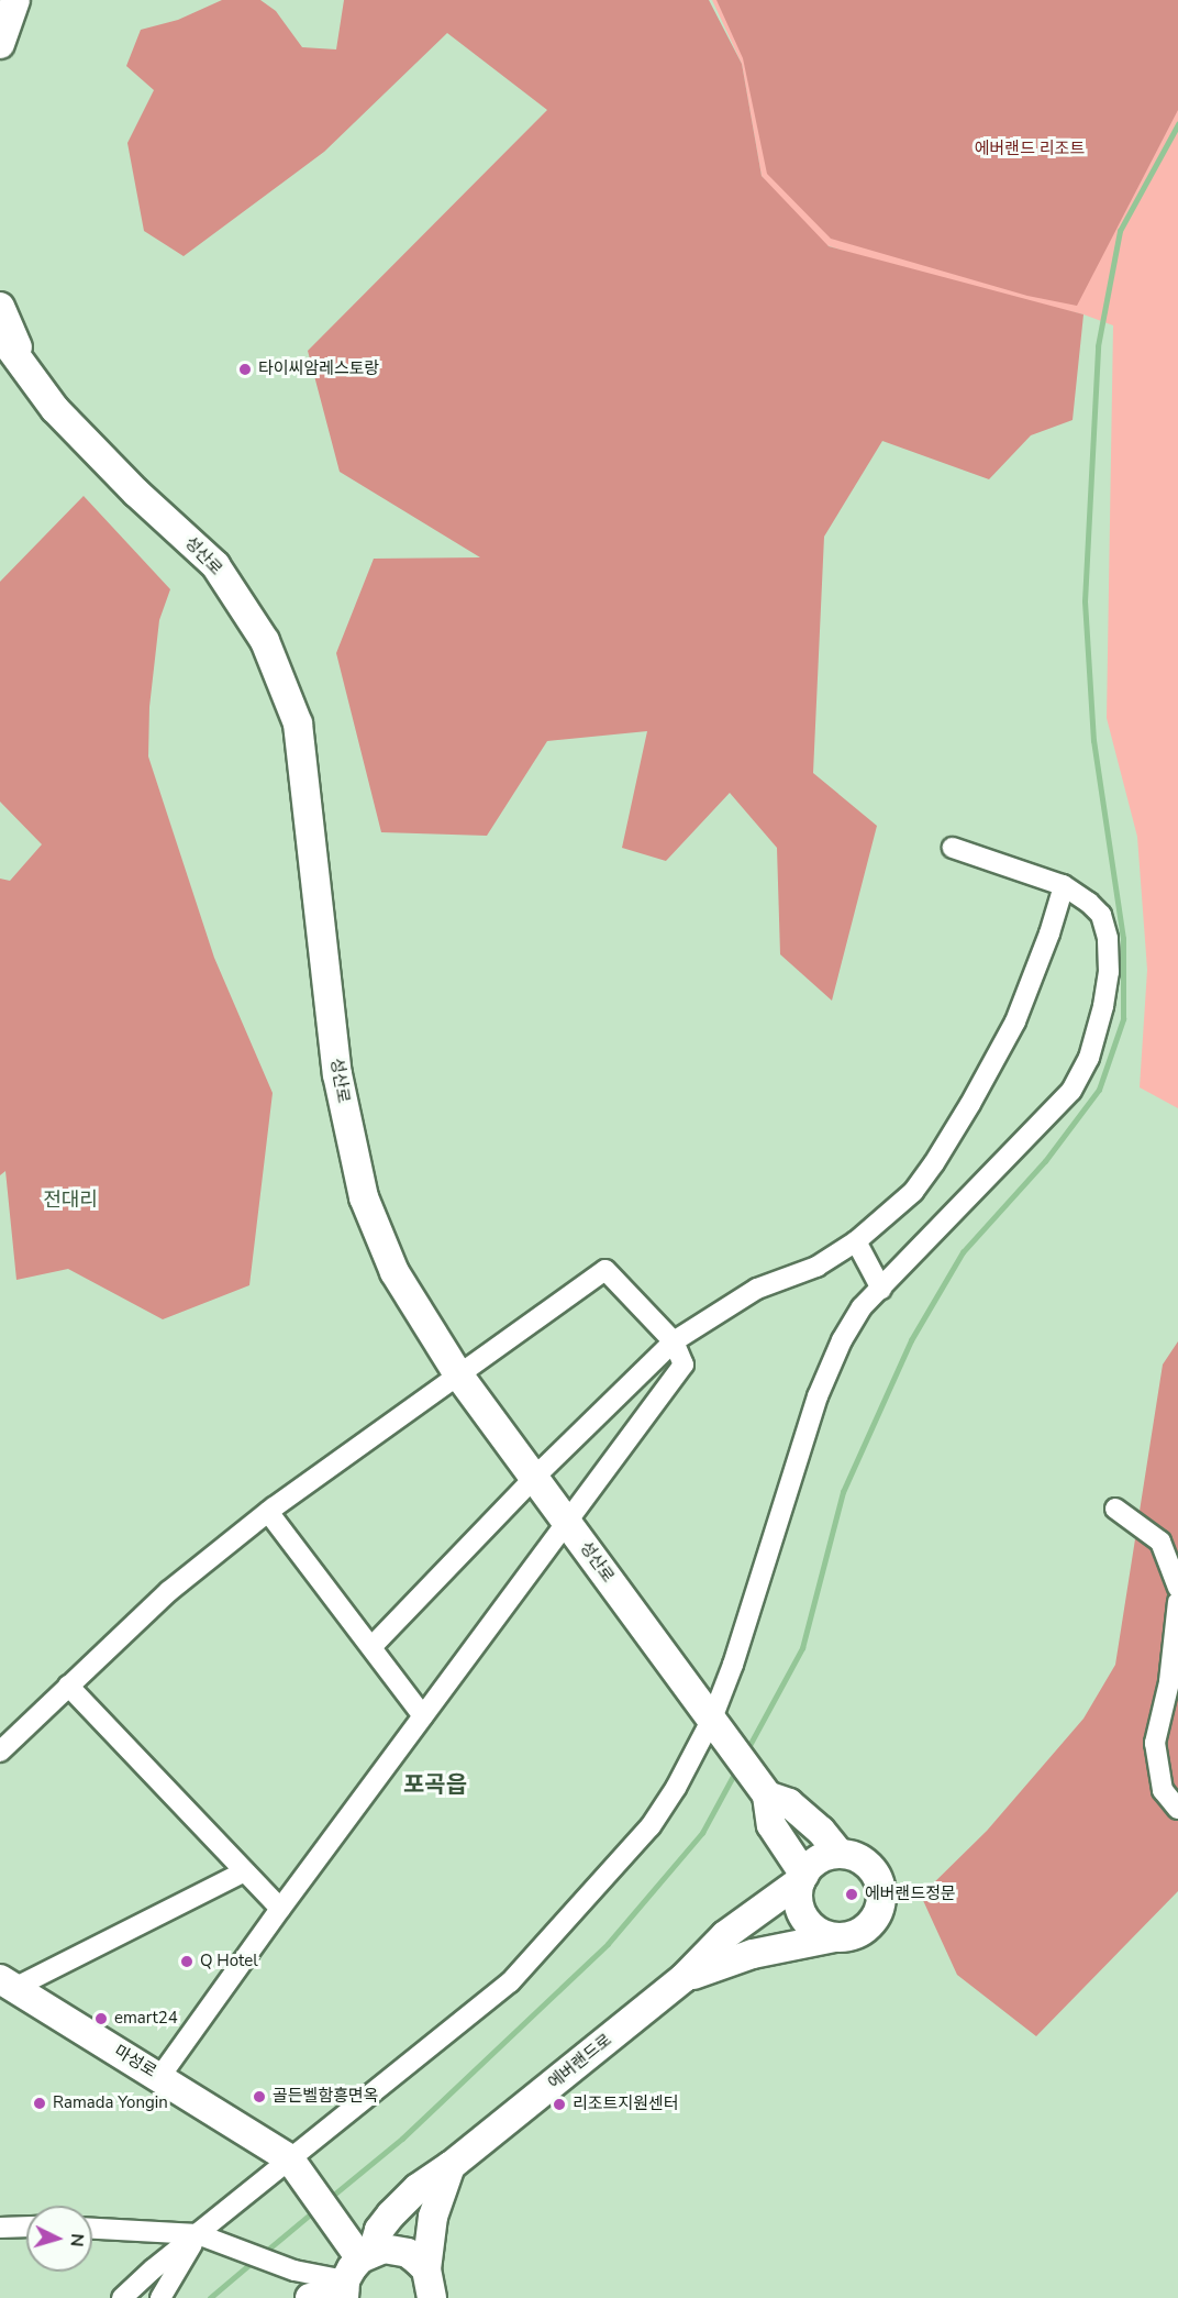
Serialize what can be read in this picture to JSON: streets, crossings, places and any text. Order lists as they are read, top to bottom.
{
  "streets": {
    "main road": ["성산로", "마성로", "에버랜드로"]
  },
  "districts": ["전대리", "포곡읍"],
  "parks": ["에버랜드 리조트"],
  "places": [
    "타이씨암레스토랑",
    "에버랜드정문",
    "Q Hotel",
    "emart24",
    "골든벨함흥면옥",
    "Ramada Yongin",
    "리조트지원센터"
  ],
  "north": "right"
}
